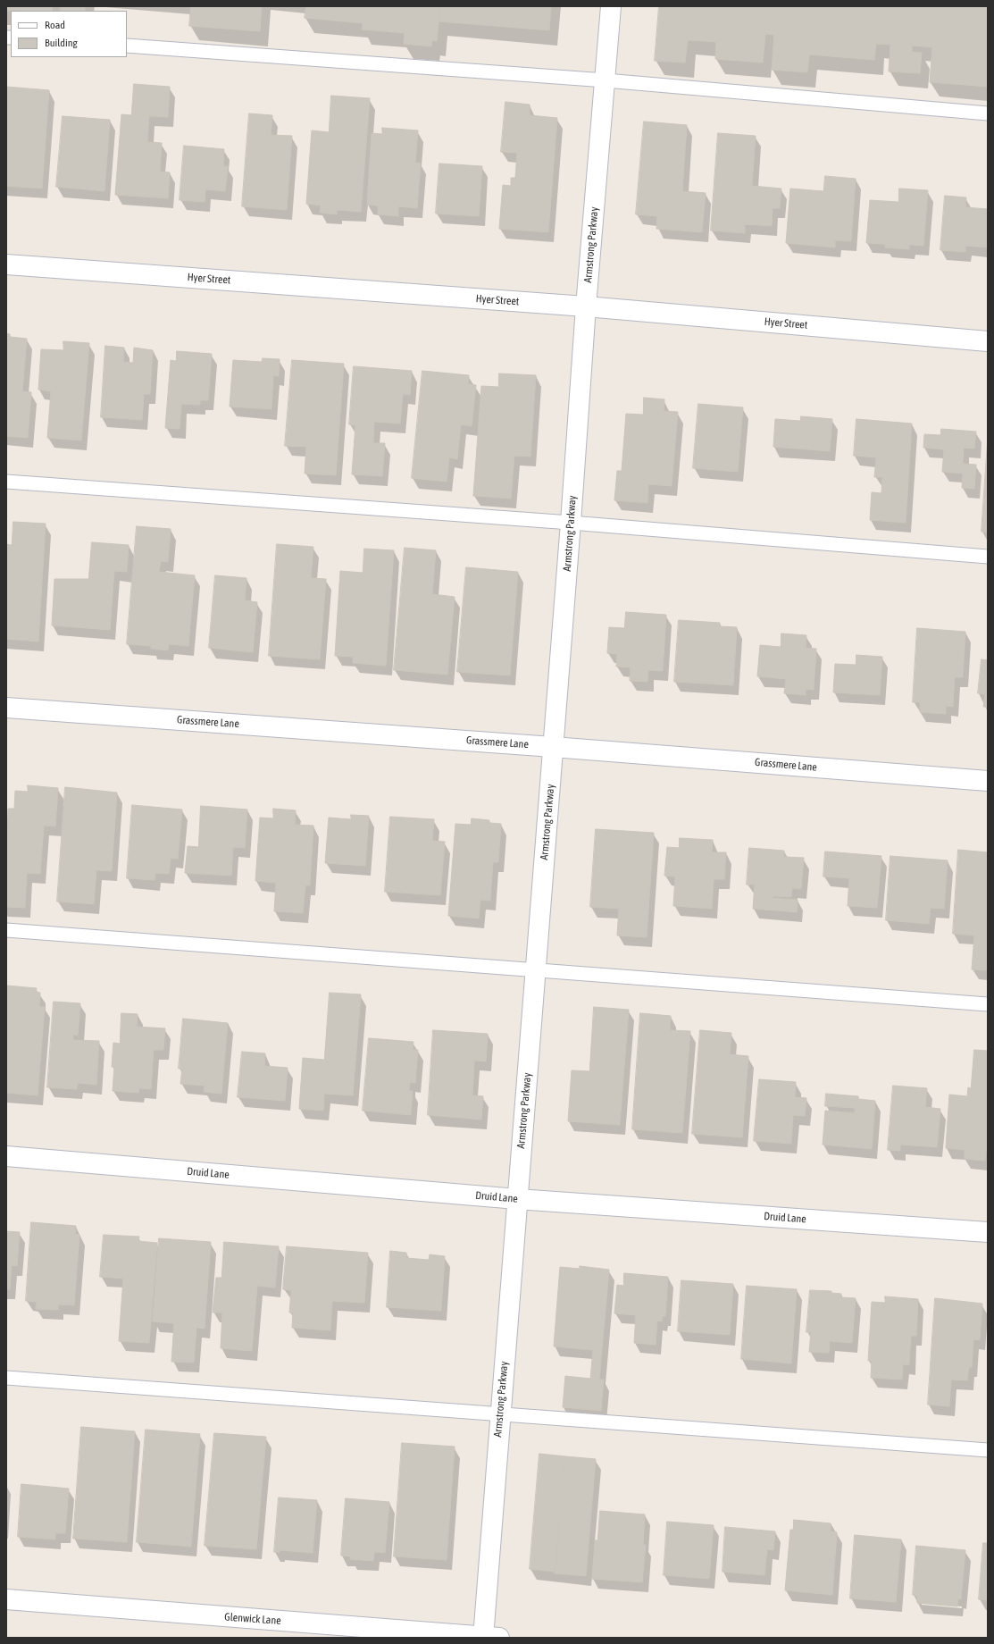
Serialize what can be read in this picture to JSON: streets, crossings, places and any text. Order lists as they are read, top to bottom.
{
  "streets": {
    "street": [
      "Armstrong Parkway",
      "Hyer Street",
      "Grassmere Lane",
      "Druid Lane",
      "Glenwick Lane"
    ]
  },
  "crossings": [
    ["Armstrong Parkway", "Hyer Street"],
    ["Armstrong Parkway", "Grassmere Lane"],
    ["Armstrong Parkway", "Druid Lane"],
    ["Armstrong Parkway", "Glenwick Lane"]
  ],
  "legend": ["Road", "Building"]
}
